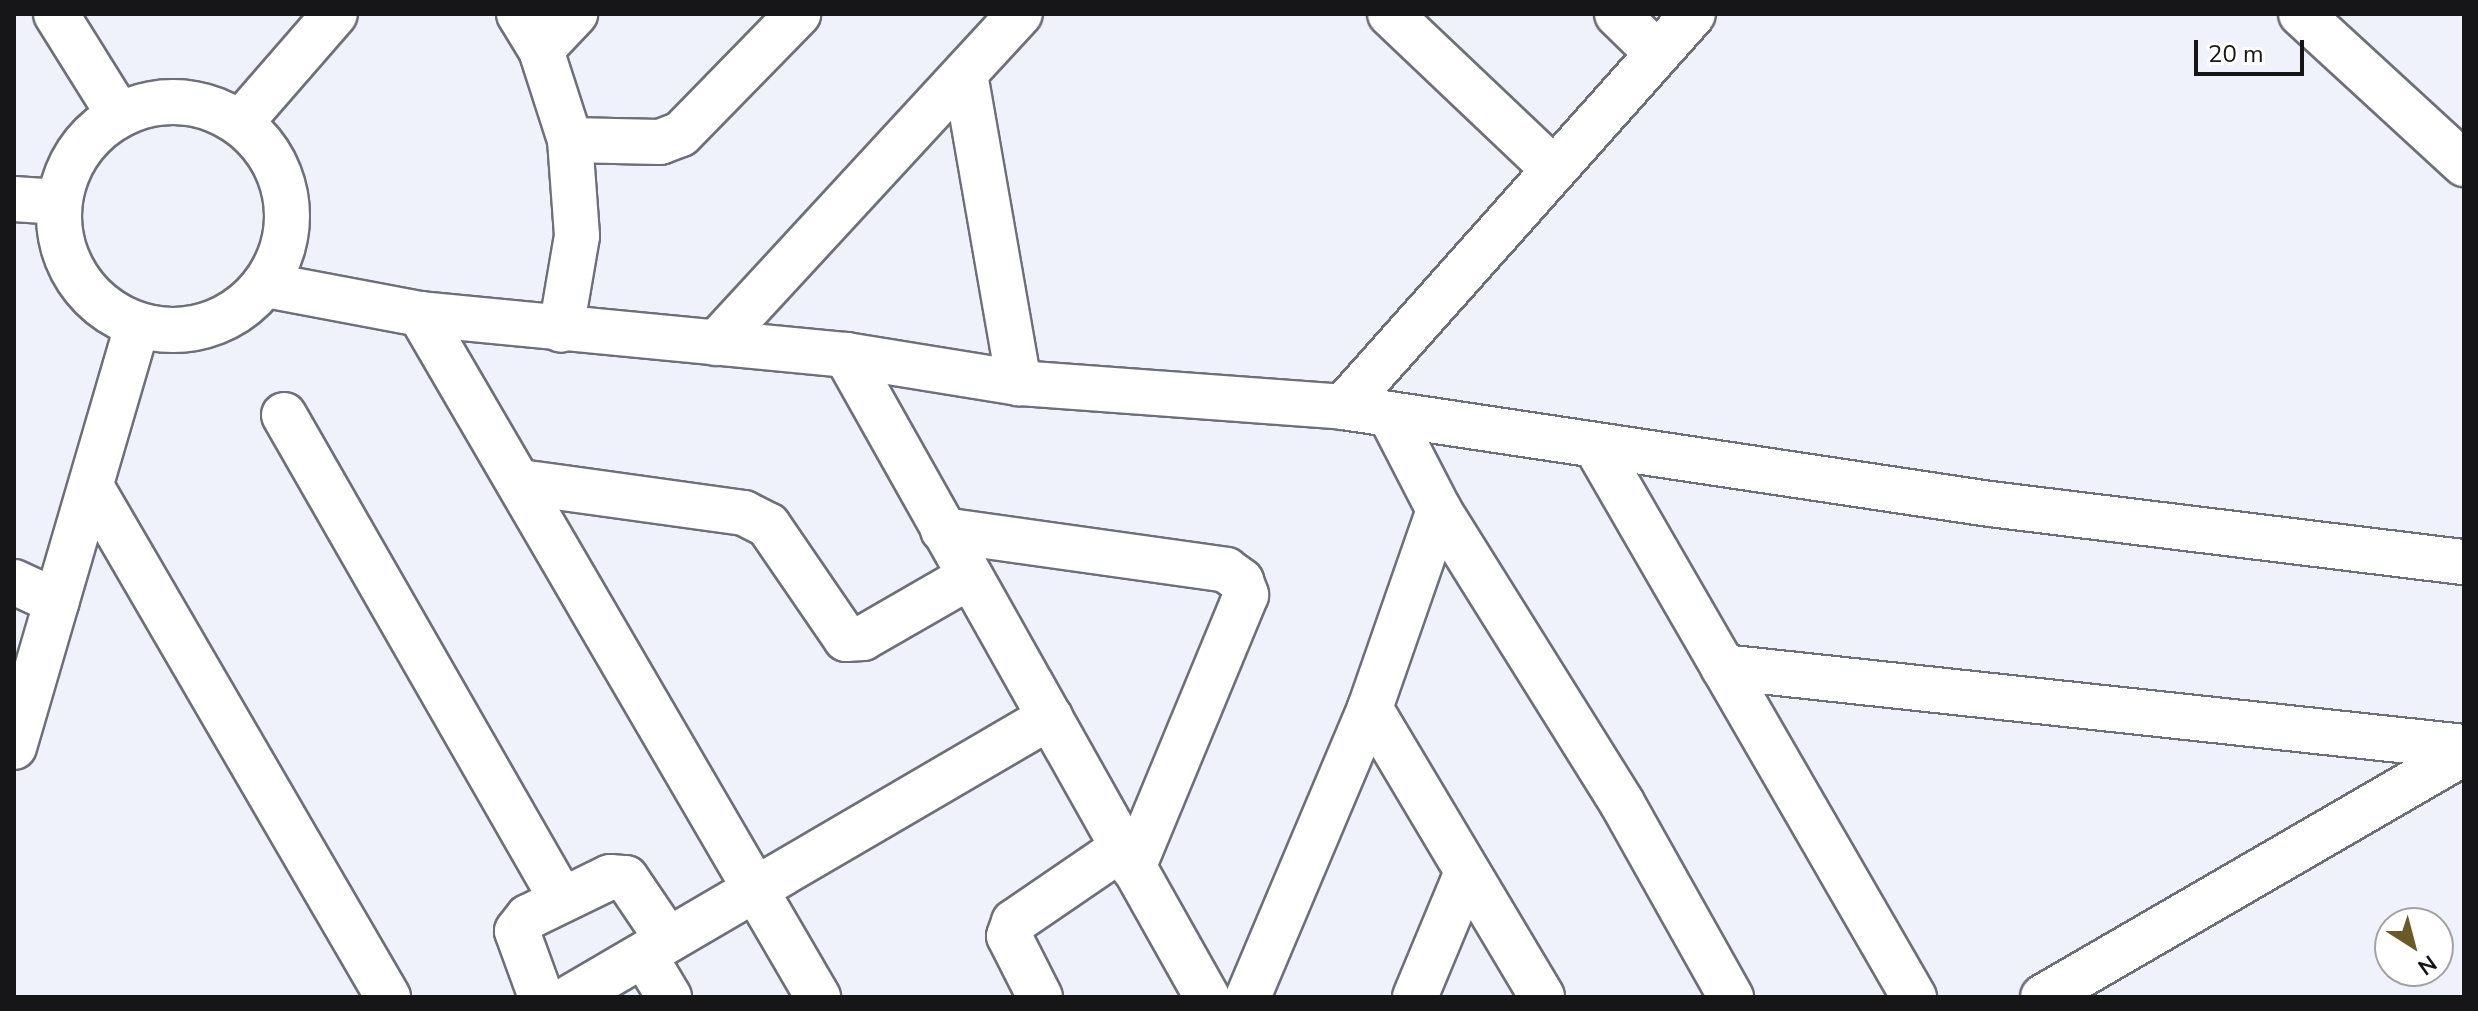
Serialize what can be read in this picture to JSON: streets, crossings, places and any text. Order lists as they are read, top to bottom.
{
  "scale_bar": "20 m",
  "north": "bottom right"
}
